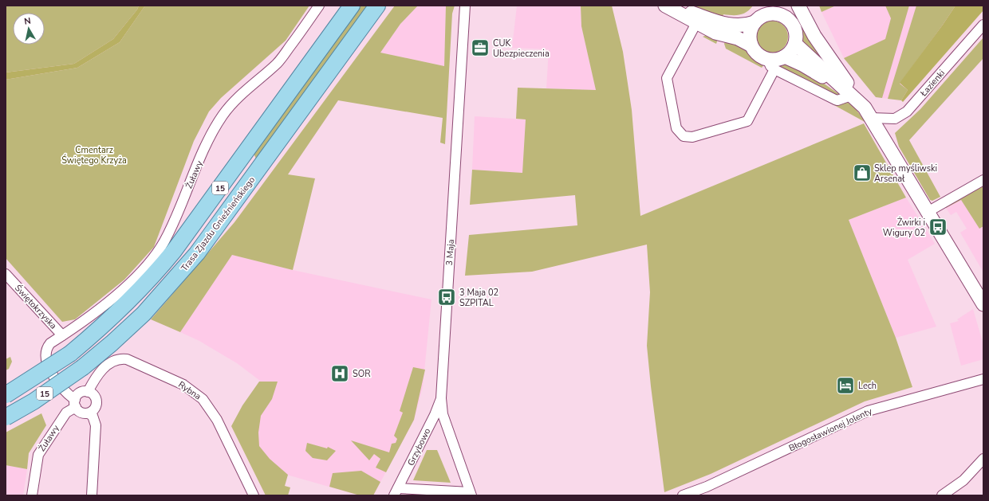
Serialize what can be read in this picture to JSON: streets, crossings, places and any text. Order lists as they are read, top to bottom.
{
  "streets": {
    "main road": ["15", "Trasa Zjazdu Gnieźnieńskiego"],
    "street": [
      "Łazienki",
      "Żuławy",
      "3 Maja",
      "Świętokrzyska",
      "Rybna",
      "Błogosławionej Jolenty",
      "Grzybowo"
    ]
  },
  "crossings": [
    ["Żuławy", "Świętokrzyska"],
    ["Żuławy", "Rybna"],
    ["3 Maja", "Grzybowo"],
    ["Świętokrzyska", "Rybna"]
  ],
  "parks": ["Cmentarz Świętego Krzyża"],
  "places": {
    "office": ["CUK Ubezpieczenia"],
    "shop": ["Sklep myśliwski Arsenał"],
    "bus stop": ["Żwirki i Wigury 02", "3 Maja 02 SZPITAL"],
    "hospital": ["SOR"],
    "hotel": ["Lech"]
  },
  "north": "top"
}
